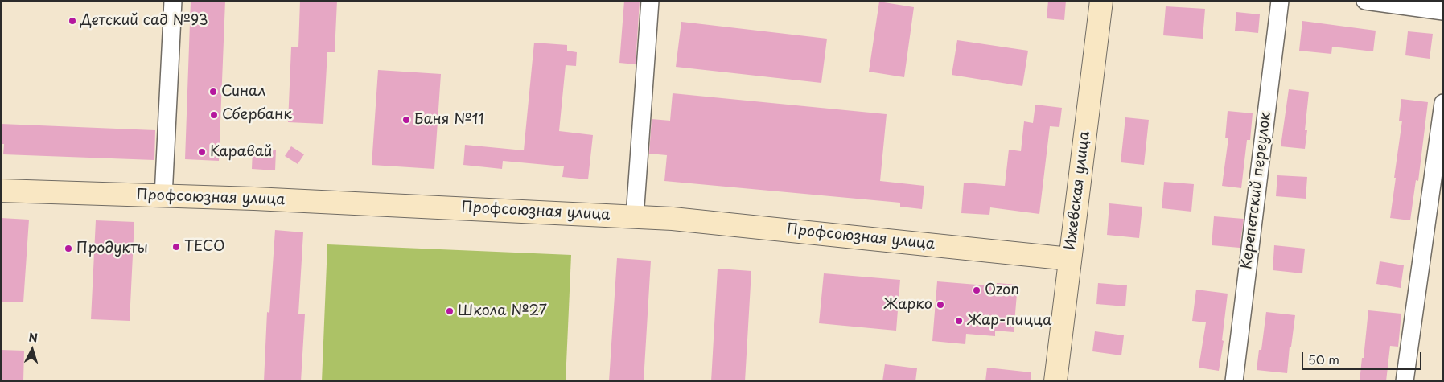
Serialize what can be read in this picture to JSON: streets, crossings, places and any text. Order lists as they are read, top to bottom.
{
  "streets": {
    "main road": ["Ижевская улица", "Профсоюзная улица"],
    "street": ["Керепетский переулок"]
  },
  "crossings": [
    ["Ижевская улица", "Профсоюзная улица"]
  ],
  "places": [
    "Детский сад №93",
    "Синал",
    "Сбербанк",
    "Баня №11",
    "Каравай",
    "ТЕСО",
    "Продукты",
    "Ozon",
    "Жарко",
    "Школа №27",
    "Жар-пицца"
  ],
  "scale_bar": "50 m",
  "north": "top"
}
